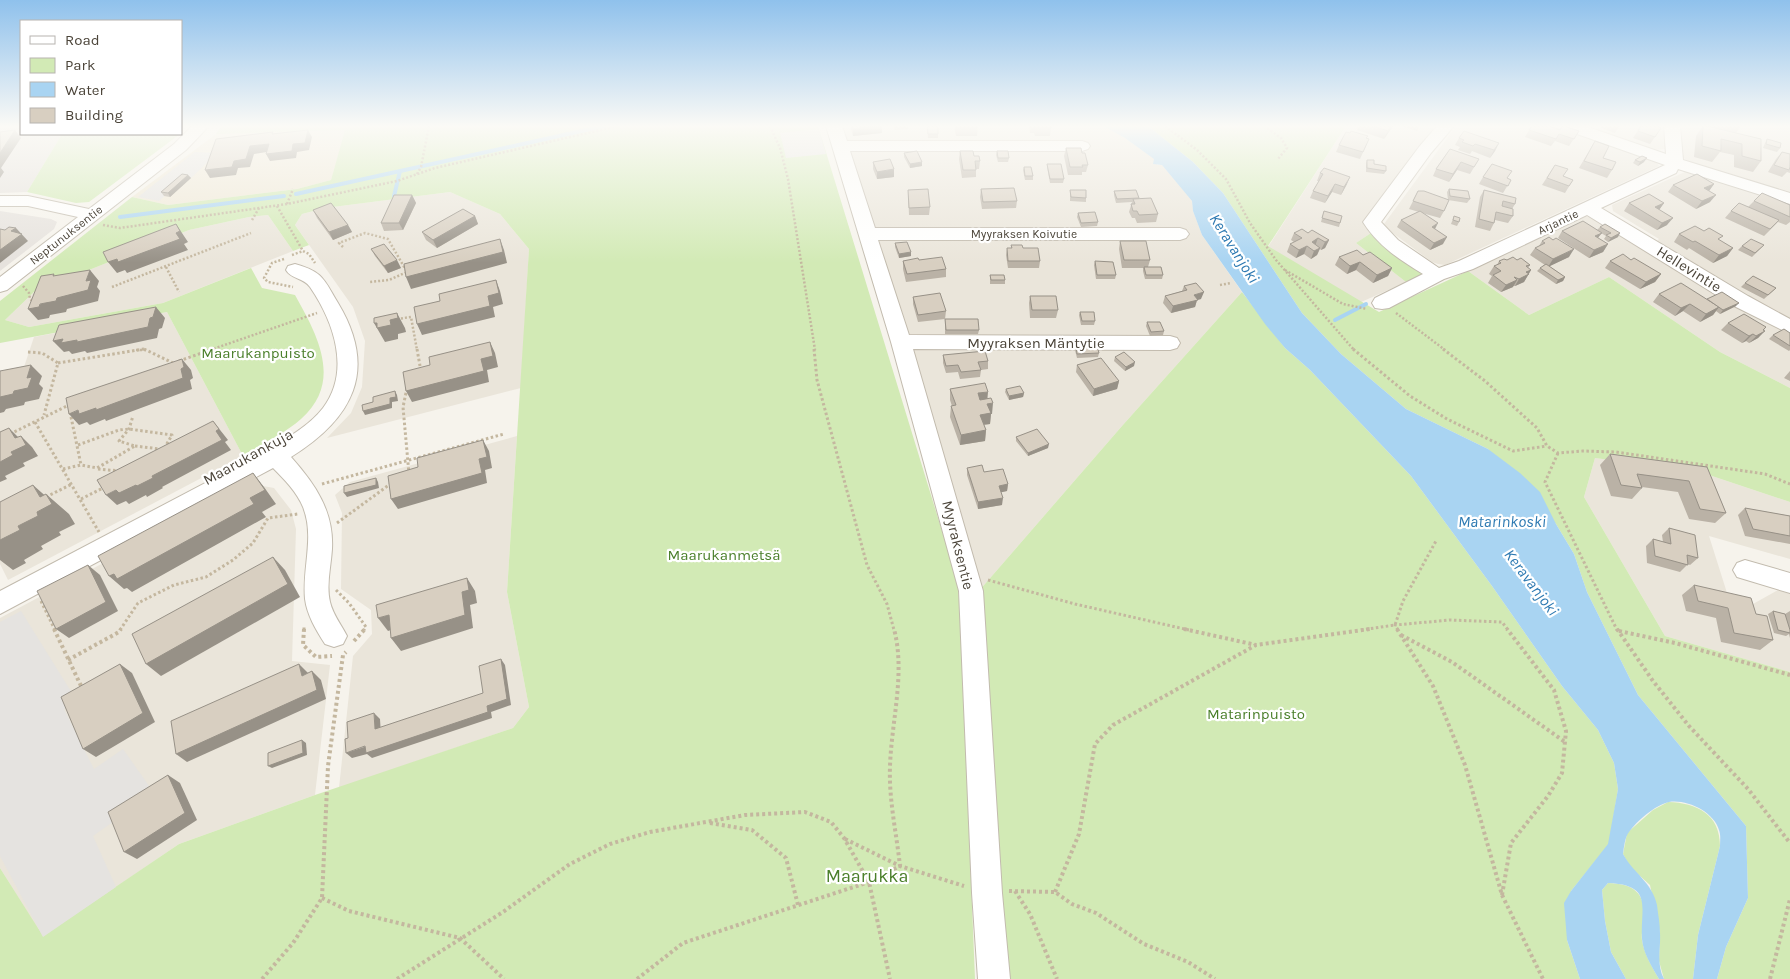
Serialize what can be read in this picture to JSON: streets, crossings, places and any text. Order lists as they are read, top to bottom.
{
  "streets": {
    "street": [
      "Arjantie",
      "Myyraksen Koivutie",
      "Neptunuksentie",
      "Hellevintie",
      "Myyraksen Mäntytie",
      "Maarukankuja",
      "Myyraksentie"
    ]
  },
  "crossings": [
    ["Arjantie", "Hellevintie"],
    ["Myyraksen Koivutie", "Myyraksentie"],
    ["Myyraksen Mäntytie", "Myyraksentie"]
  ],
  "water": ["Keravanjoki", "Matarinkoski"],
  "parks": [
    "Maarukanpuisto",
    "Maarukanmetsä",
    "Matarinpuisto",
    "Maarukka"
  ],
  "legend": [
    "Road",
    "Park",
    "Water",
    "Building"
  ]
}
